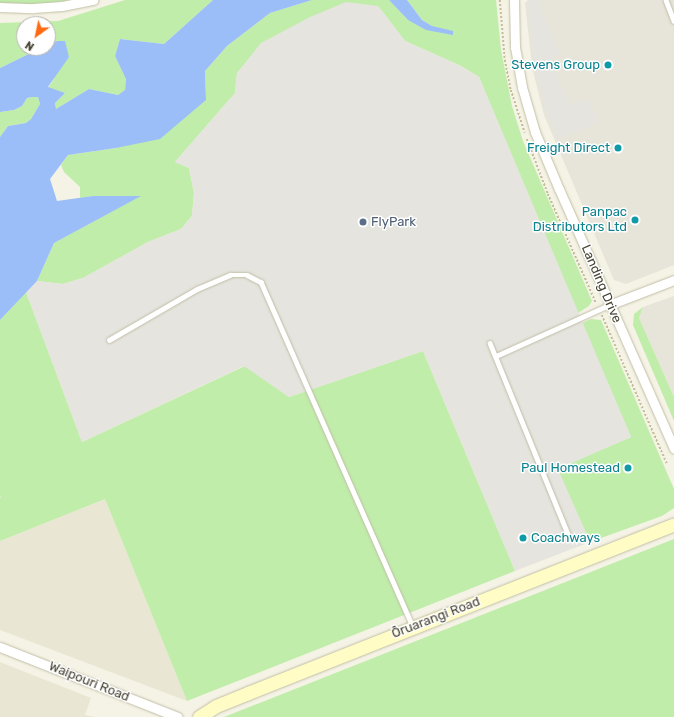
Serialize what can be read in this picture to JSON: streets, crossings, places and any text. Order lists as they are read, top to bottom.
{
  "streets": {
    "street": ["Landing Drive", "Ōruarangi Road", "Waipouri Road"]
  },
  "places": [
    "Stevens Group",
    "Freight Direct",
    "Panpac Distributors Ltd",
    "FlyPark",
    "Paul Homestead",
    "Coachways"
  ],
  "north": "bottom left"
}
